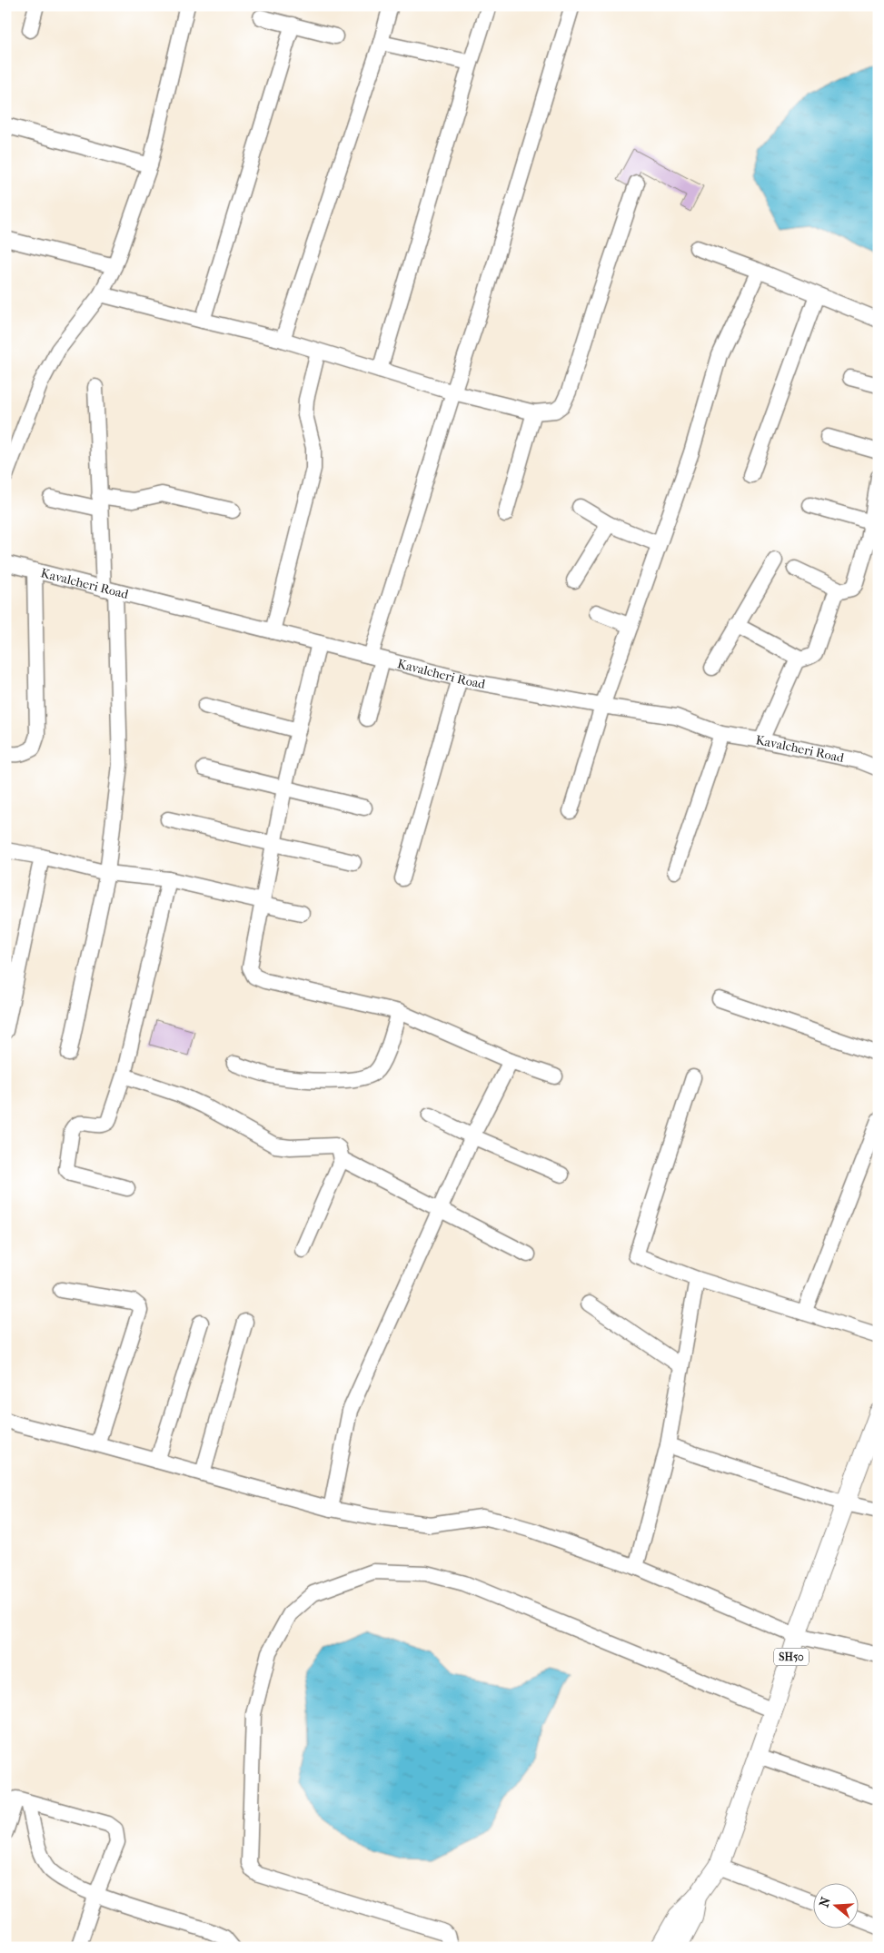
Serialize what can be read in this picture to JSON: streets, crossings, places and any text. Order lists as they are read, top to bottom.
{
  "streets": {
    "main road": ["SH50"],
    "street": ["Kavalcheri Road"]
  },
  "north": "left"
}
